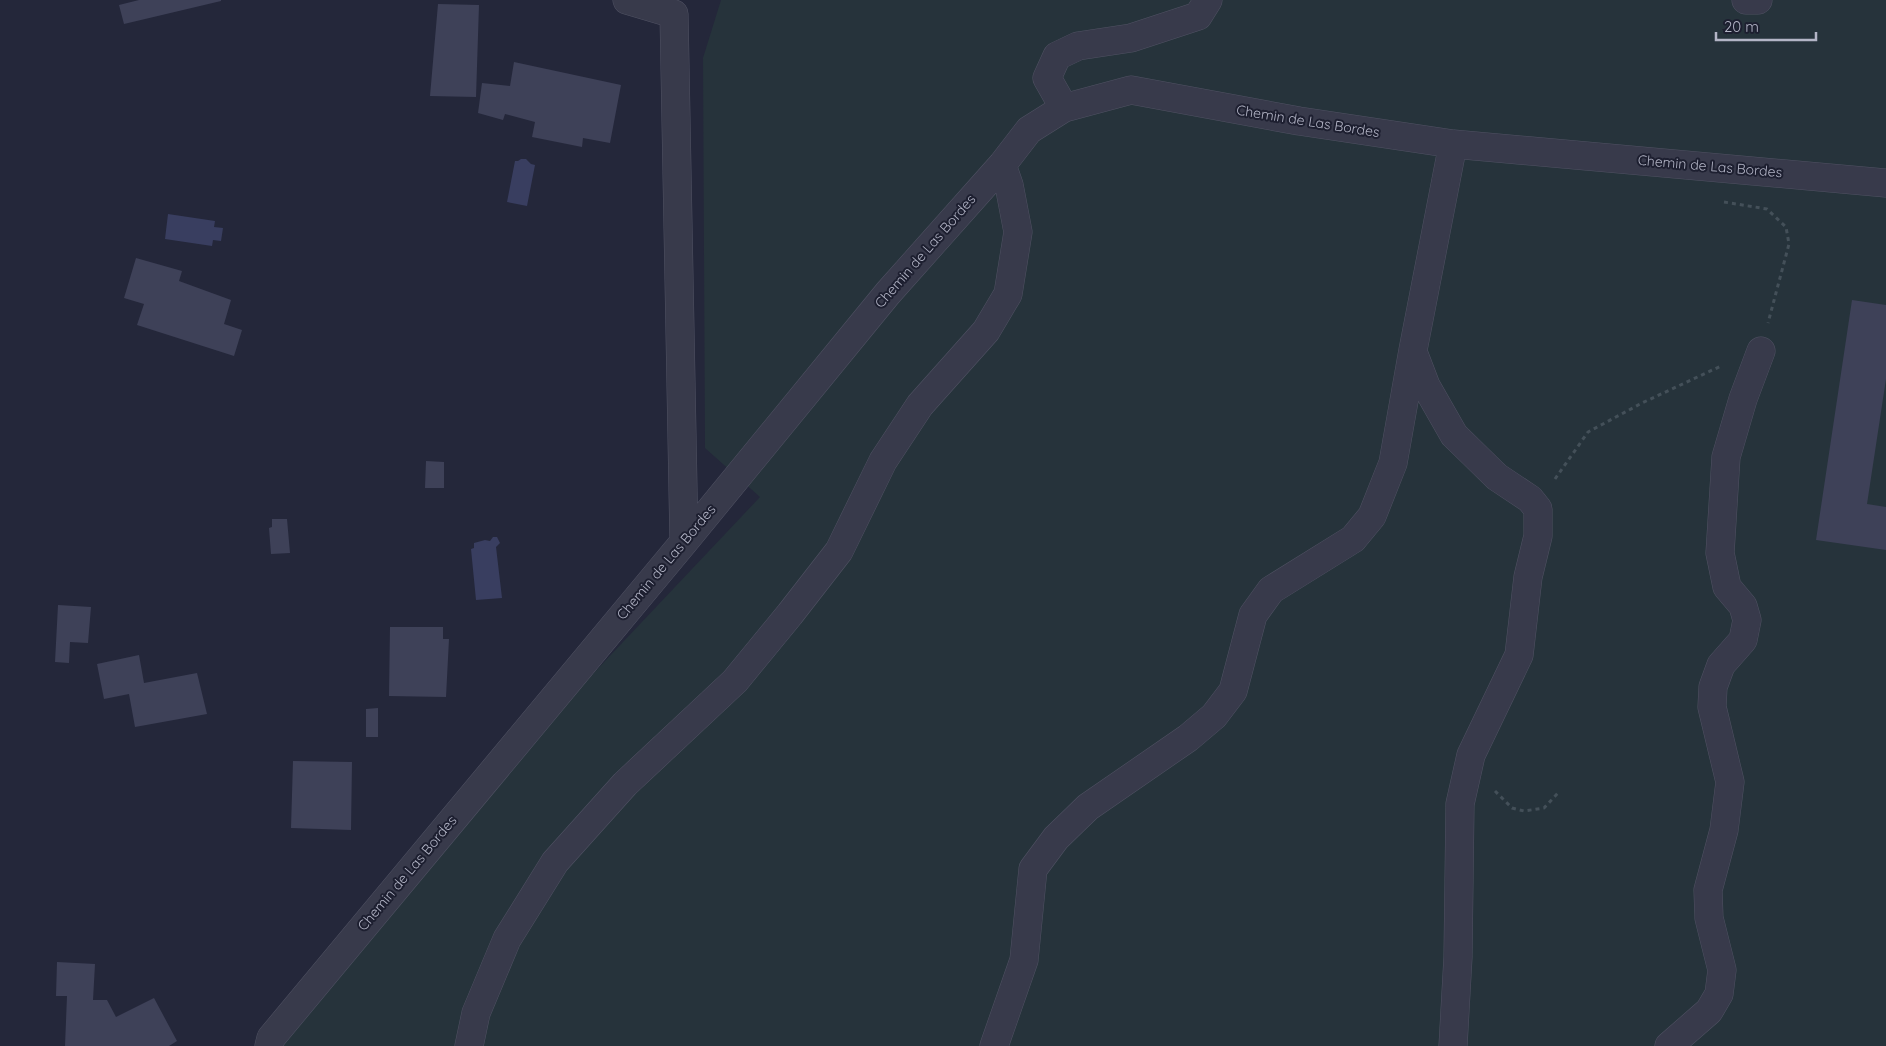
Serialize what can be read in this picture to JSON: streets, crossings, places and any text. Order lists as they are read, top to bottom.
{
  "streets": {
    "street": ["Chemin de Las Bordes"]
  },
  "scale_bar": "20 m"
}
